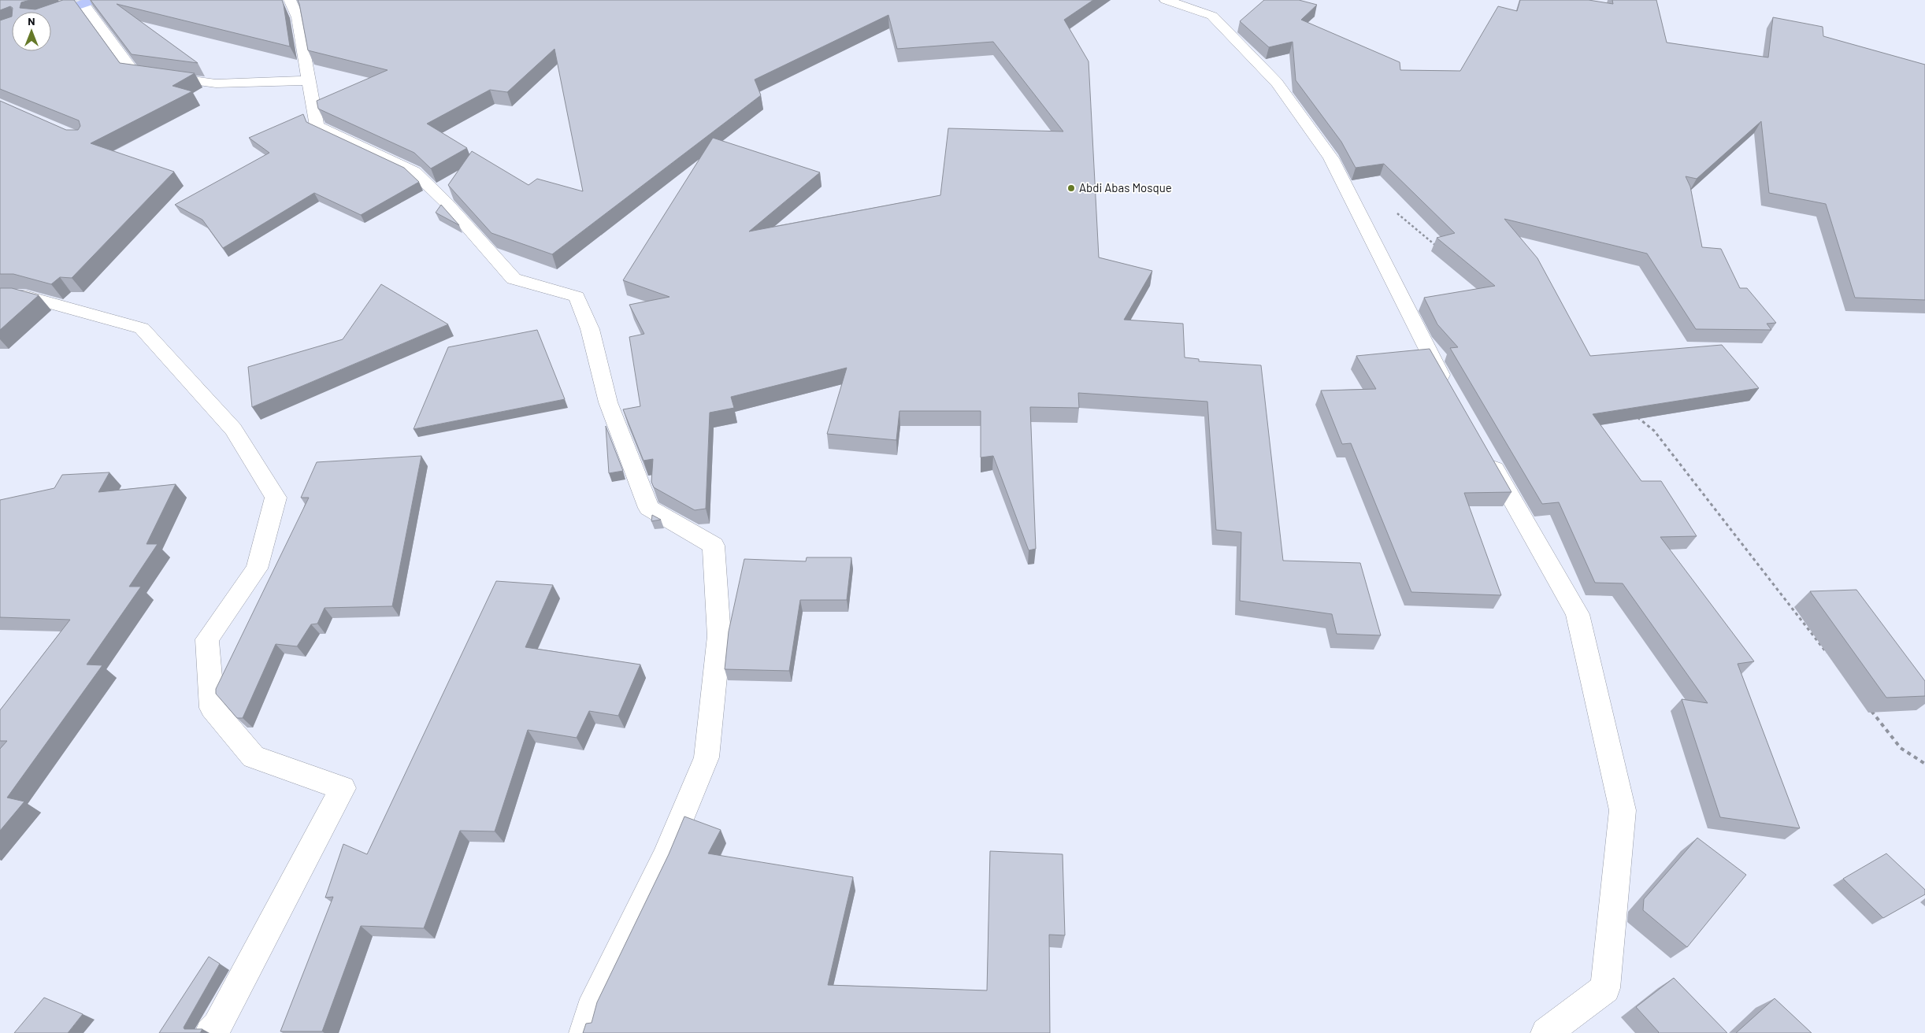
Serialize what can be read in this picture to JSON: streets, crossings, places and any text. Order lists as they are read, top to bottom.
{
  "places": ["Abdi Abas Mosque"],
  "north": "top"
}
